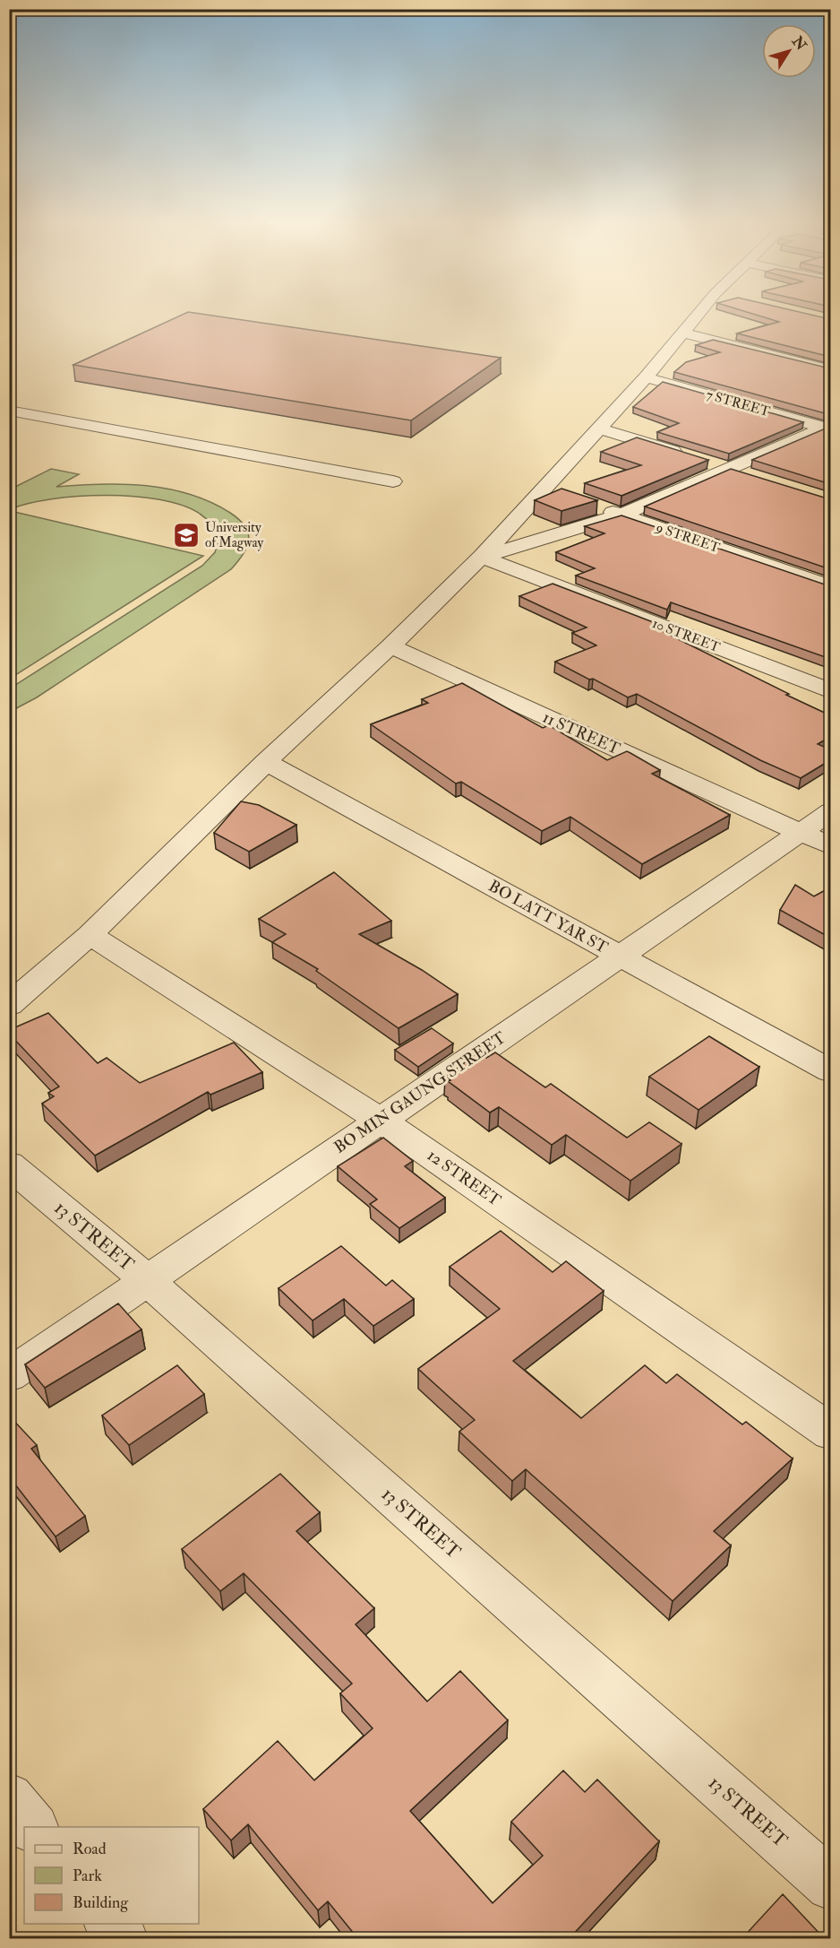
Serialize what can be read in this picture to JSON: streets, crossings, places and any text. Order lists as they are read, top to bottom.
{
  "streets": {
    "street": [
      "7 STREET",
      "9 STREET",
      "10 STREET",
      "11 STREET",
      "BO LATT YAR ST",
      "BO MIN GAUNG STREET",
      "12 STREET",
      "13 STREET"
    ]
  },
  "crossings": [
    ["11 STREET", "BO MIN GAUNG STREET"],
    ["BO LATT YAR ST", "BO MIN GAUNG STREET"],
    ["BO MIN GAUNG STREET", "12 STREET"],
    ["BO MIN GAUNG STREET", "13 STREET"]
  ],
  "places": {
    "school or university": ["University of Magway"]
  },
  "legend": ["Road", "Park", "Building"],
  "north": "top right"
}
